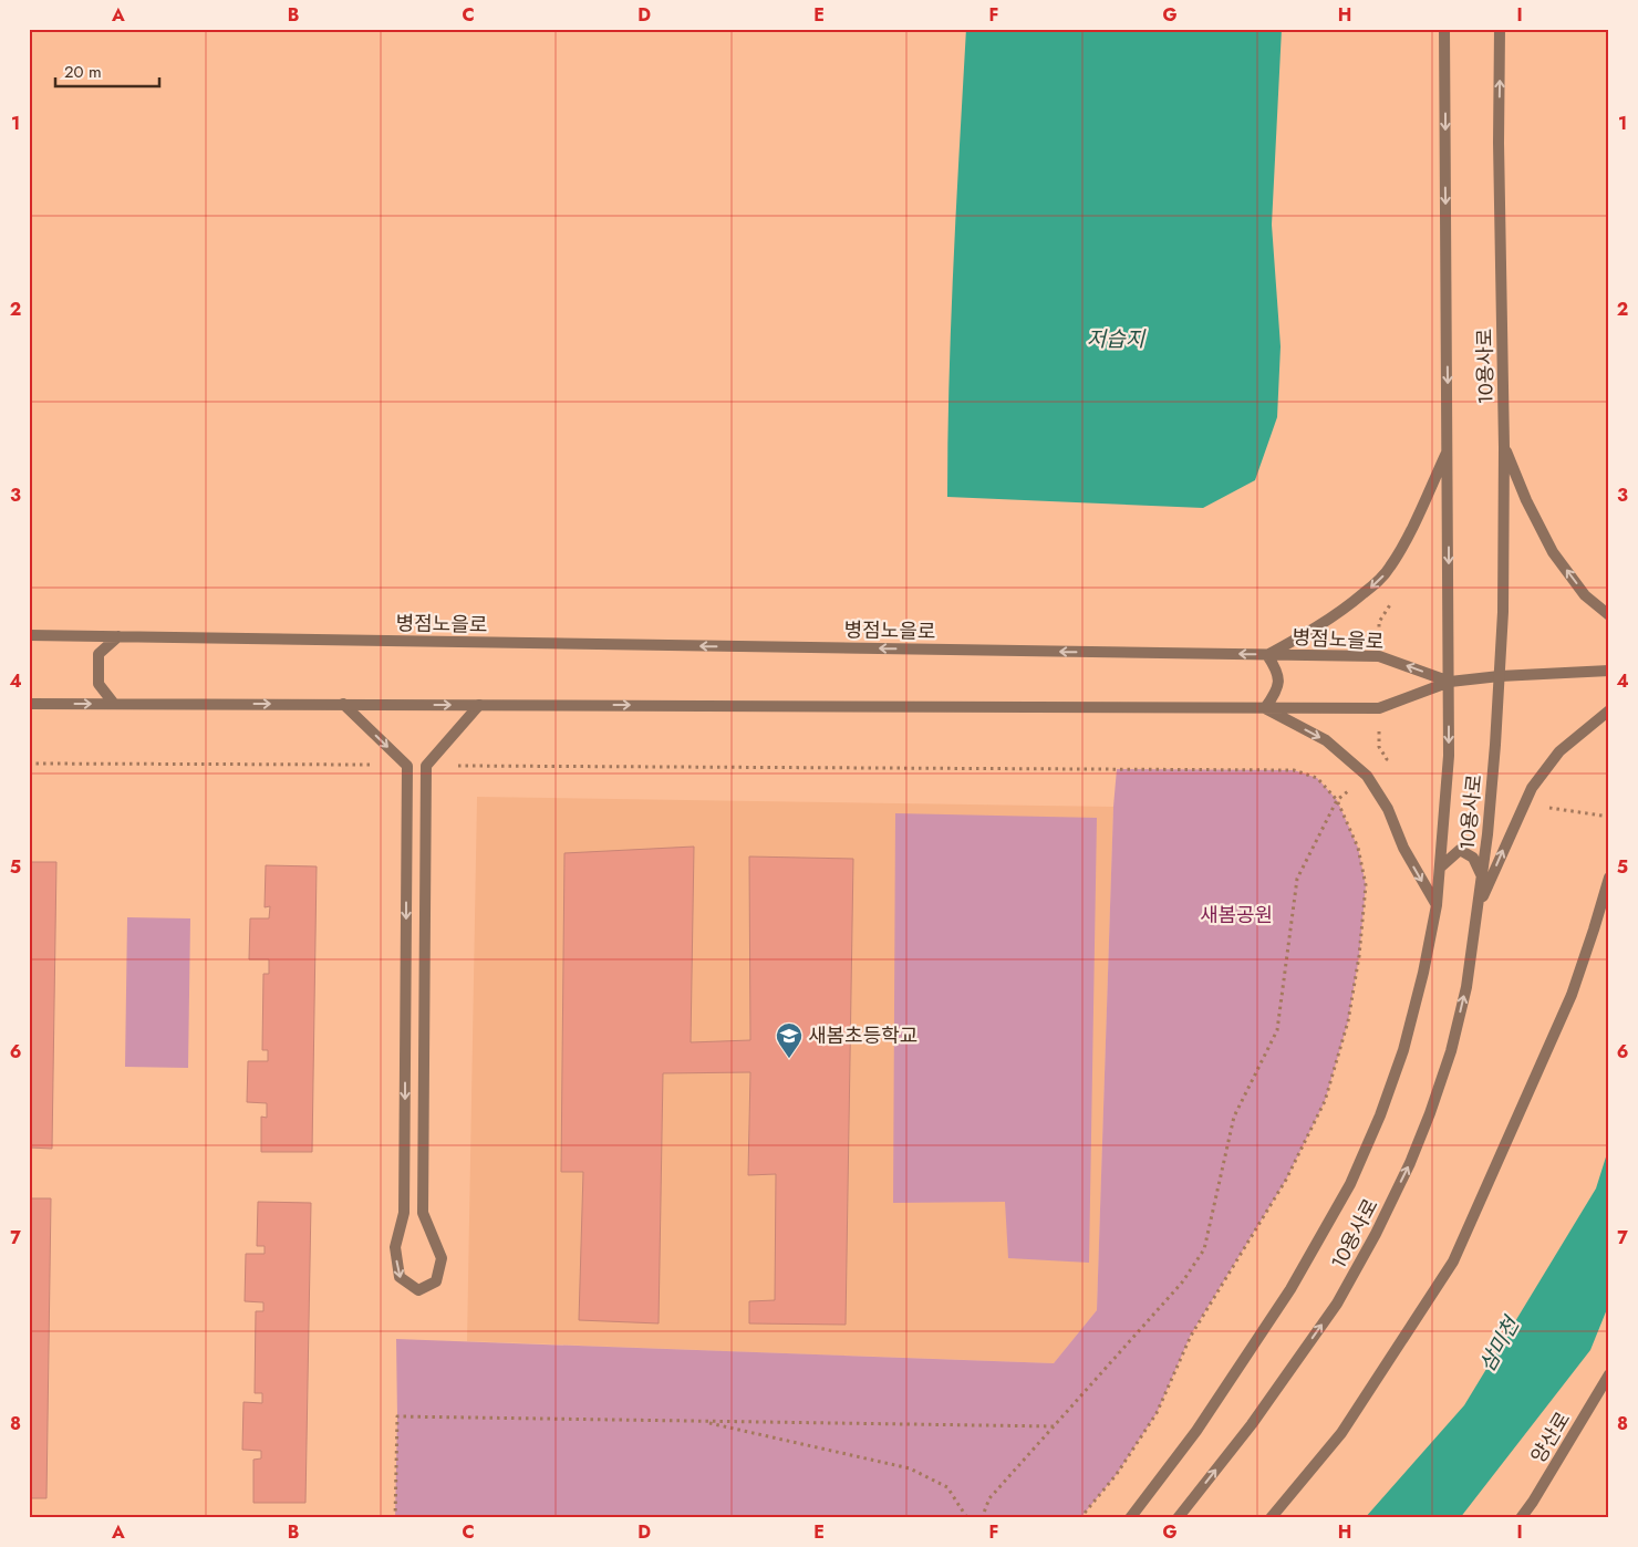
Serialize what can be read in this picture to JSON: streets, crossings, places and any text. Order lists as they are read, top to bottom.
{
  "streets": {
    "street": ["10용사로", "병점노을로", "양산로"]
  },
  "crossings": [
    ["10용사로", "병점노을로"]
  ],
  "water": ["저습지", "삼미천"],
  "parks": ["새봄공원"],
  "places": {
    "school or university": ["새봄초등학교"]
  },
  "scale_bar": "20 m",
  "grid": {
    "columns": [
      "A",
      "B",
      "C",
      "D",
      "E",
      "F",
      "G",
      "H",
      "I"
    ],
    "rows": [
      "1",
      "2",
      "3",
      "4",
      "5",
      "6",
      "7",
      "8"
    ]
  }
}
